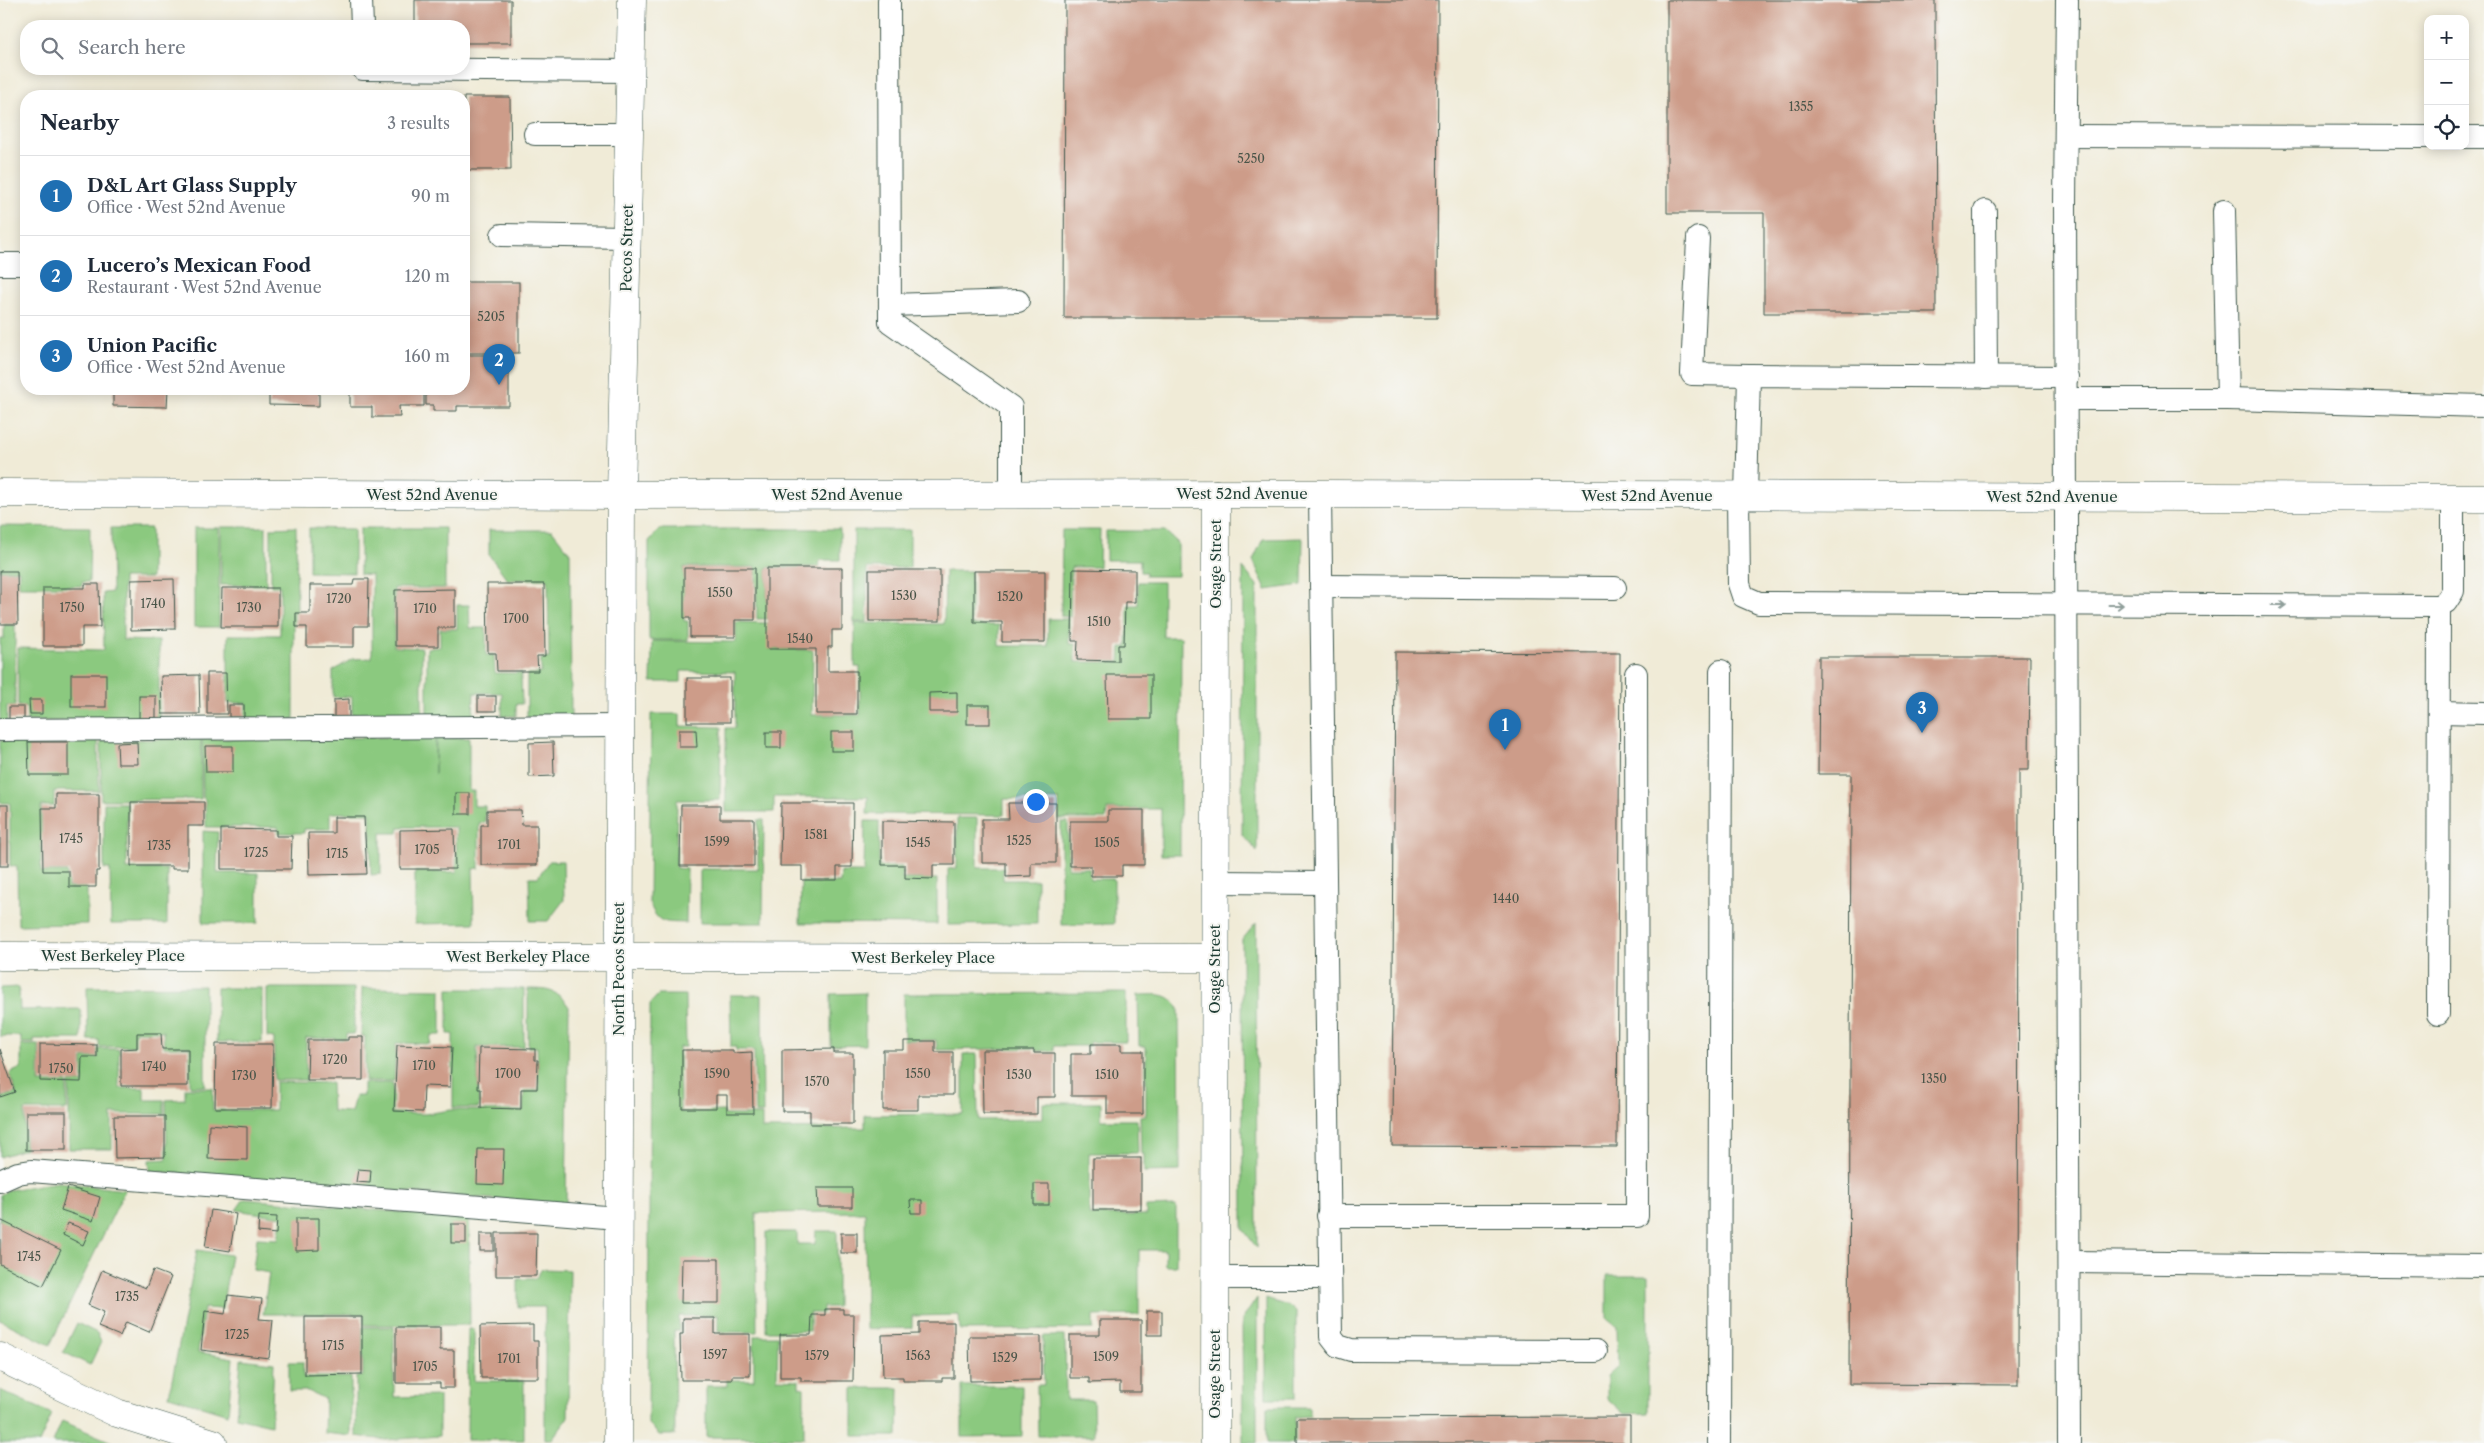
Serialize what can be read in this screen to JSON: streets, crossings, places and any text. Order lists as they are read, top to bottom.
{
  "streets": {
    "street": [
      "Pecos Street",
      "West 52nd Avenue",
      "Osage Street",
      "West Berkeley Place",
      "North Pecos Street"
    ]
  },
  "crossings": [
    ["Pecos Street", "West 52nd Avenue"],
    ["Pecos Street", "North Pecos Street"],
    ["West 52nd Avenue", "Osage Street"],
    ["West 52nd Avenue", "North Pecos Street"],
    ["Osage Street", "West Berkeley Place"],
    ["West Berkeley Place", "North Pecos Street"]
  ],
  "house_numbers": [
    "1355",
    "5250",
    "5205",
    "1550",
    "1530",
    "1520",
    "1720",
    "1740",
    "1750",
    "1730",
    "1710",
    "1700",
    "1510",
    "1540",
    "1581",
    "1745",
    "1525",
    "1599",
    "1545",
    "1505",
    "1701",
    "1735",
    "1705",
    "1725",
    "1715",
    "1440",
    "1720",
    "1710",
    "1740",
    "1750",
    "1700",
    "1590",
    "1550",
    "1530",
    "1510",
    "1730",
    "1350",
    "1570",
    "1745",
    "1735",
    "1725",
    "1715",
    "1597",
    "1579",
    "1563",
    "1509",
    "1529",
    "1701",
    "1705"
  ],
  "page": {
    "map_buttons": ["+", "−"],
    "search": "Search here",
    "heading": ["Nearby", "3 results"],
    "list": [
      {
        "mark": "1",
        "name": "D&L Art Glass Supply",
        "note": "Office · West 52nd Avenue",
        "value": "90 m"
      },
      {
        "mark": "2",
        "name": "Lucero’s Mexican Food",
        "note": "Restaurant · West 52nd Avenue",
        "value": "120 m"
      },
      {
        "mark": "3",
        "name": "Union Pacific",
        "note": "Office · West 52nd Avenue",
        "value": "160 m"
      }
    ],
    "pins": ["2", "3", "1"]
  }
}
